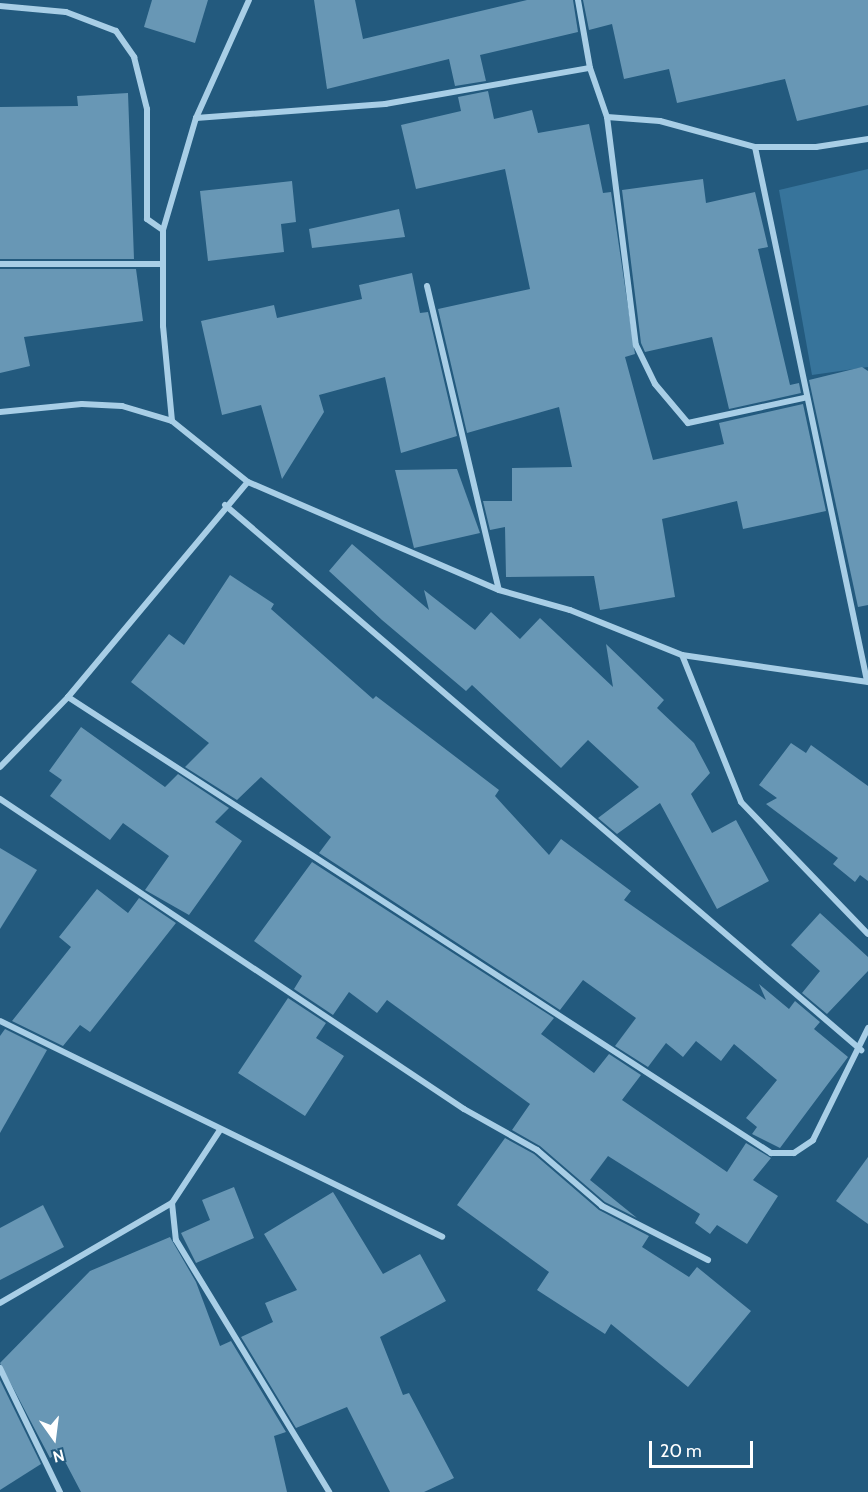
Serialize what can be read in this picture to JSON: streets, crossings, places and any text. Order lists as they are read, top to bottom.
{
  "scale_bar": "20 m",
  "north": "bottom"
}
